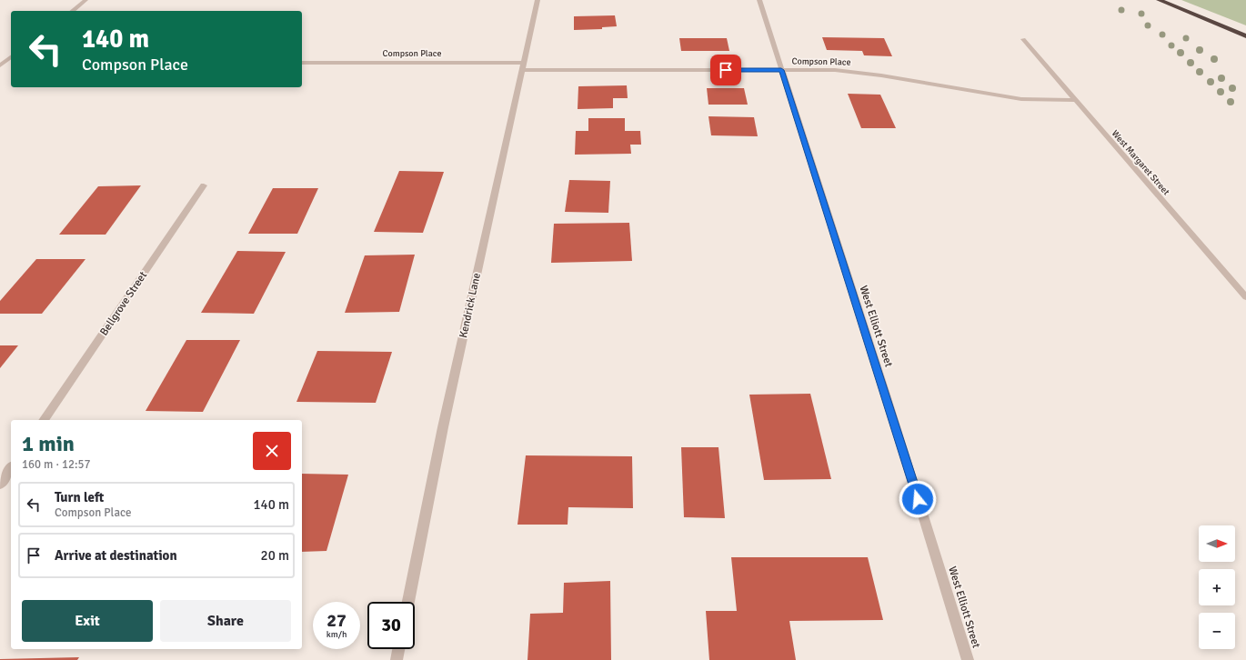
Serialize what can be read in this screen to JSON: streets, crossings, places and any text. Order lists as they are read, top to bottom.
{
  "streets": {
    "street": [
      "Compson Place",
      "West Margaret Street",
      "Bellgrove Street",
      "Kendrick Lane",
      "West Elliott Street"
    ]
  },
  "crossings": [
    ["Compson Place", "West Margaret Street"],
    ["Compson Place", "Kendrick Lane"],
    ["Compson Place", "West Elliott Street"]
  ],
  "north": "right",
  "page": {
    "turn": ["140 m", "Compson Place"],
    "heading": ["1 min", "160 m · 12:57"],
    "list": [
      {
        "name": "Turn left",
        "note": "Compson Place",
        "value": "140 m"
      },
      {
        "name": "Arrive at destination",
        "value": "20 m"
      }
    ],
    "map_buttons": ["+", "−"],
    "buttons": ["Exit", "Share"],
    "speed": "27 km/h",
    "limit": "30"
  }
}
